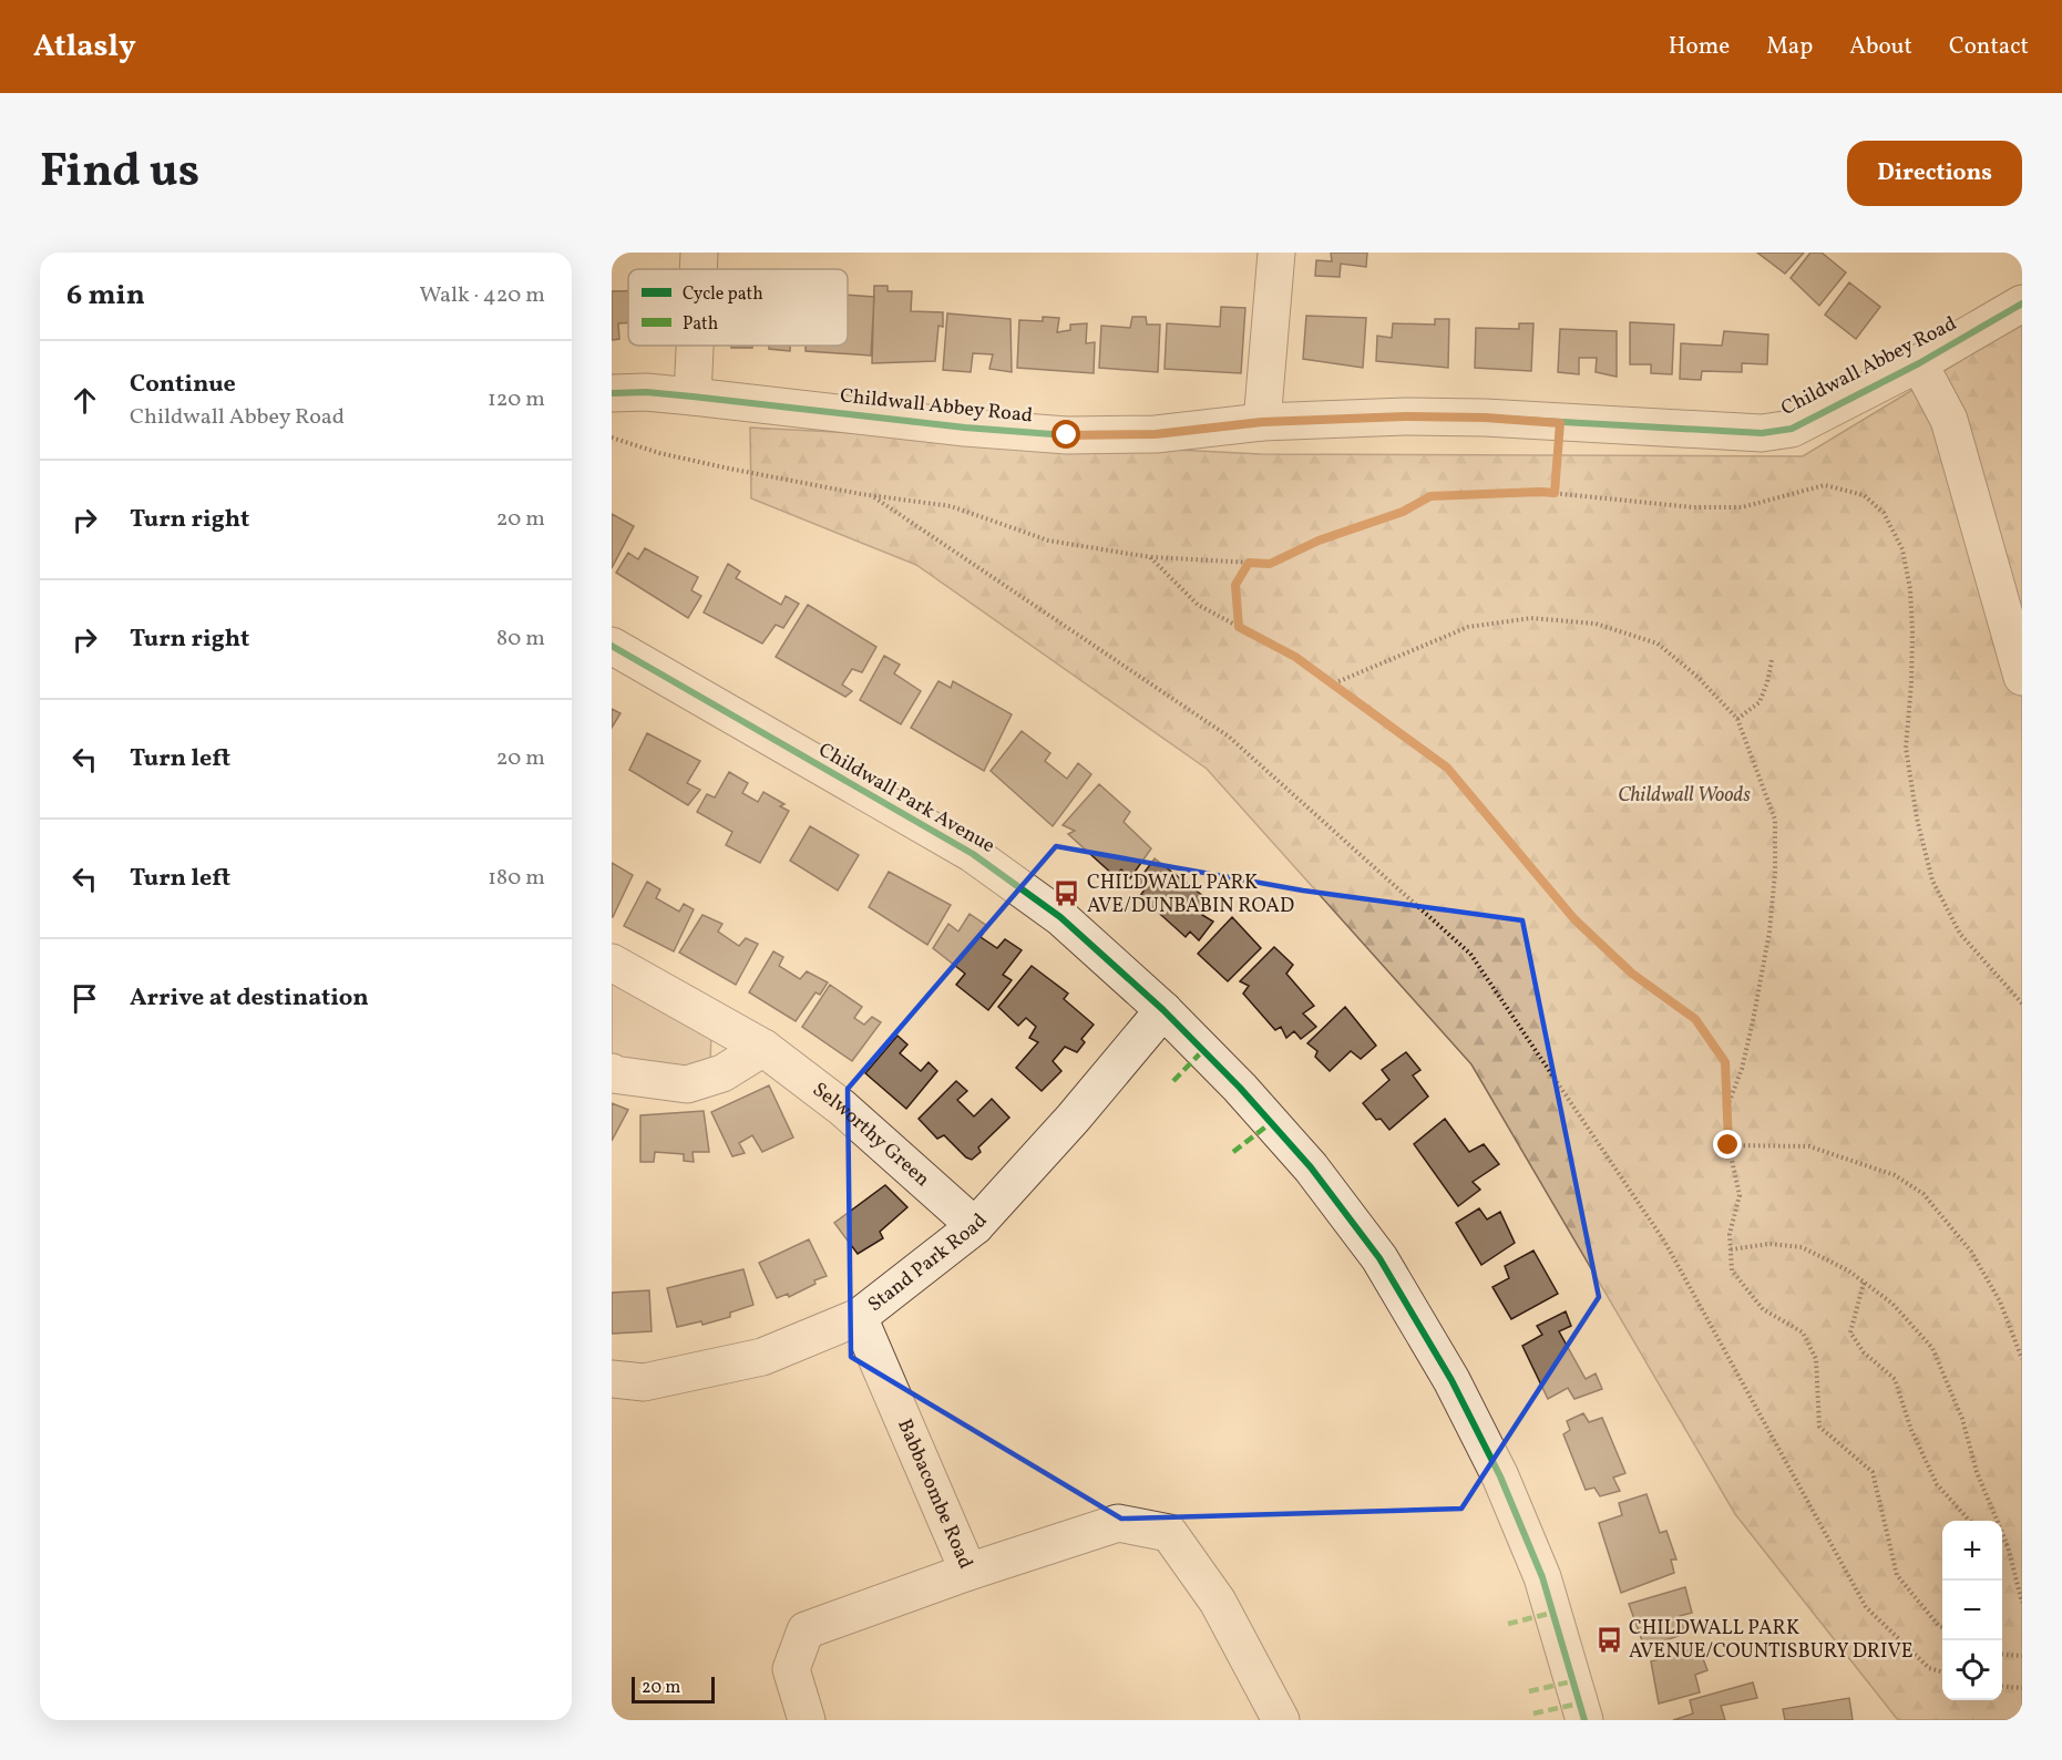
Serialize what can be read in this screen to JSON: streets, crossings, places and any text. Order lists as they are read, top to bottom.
{
  "streets": {
    "street": [
      "Childwall Abbey Road",
      "Childwall Park Avenue",
      "Selworthy Green",
      "Stand Park Road",
      "Babbacombe Road"
    ]
  },
  "crossings": [
    ["Childwall Park Avenue", "Stand Park Road"],
    ["Selworthy Green", "Stand Park Road"],
    ["Stand Park Road", "Babbacombe Road"]
  ],
  "parks": ["Childwall Woods"],
  "places": {
    "bus stop": ["CHILDWALL PARK AVE/DUNBABIN ROAD", "CHILDWALL PARK AVENUE/COUNTISBURY DRIVE"]
  },
  "legend": ["Cycle path", "Path"],
  "scale_bar": "20 m",
  "page": {
    "header": "Atlasly",
    "nav": [
      "Home",
      "Map",
      "About",
      "Contact"
    ],
    "title": "Find us",
    "buttons": "Directions",
    "heading": ["6 min", "Walk · 420 m"],
    "list": [
      ["Continue", "Childwall Abbey Road", "120 m"],
      ["Turn right", "20 m"],
      ["Turn right", "80 m"],
      ["Turn left", "20 m"],
      ["Turn left", "180 m"],
      "Arrive at destination"
    ],
    "map_buttons": ["+", "−"],
    "scale": "20 m"
  }
}
